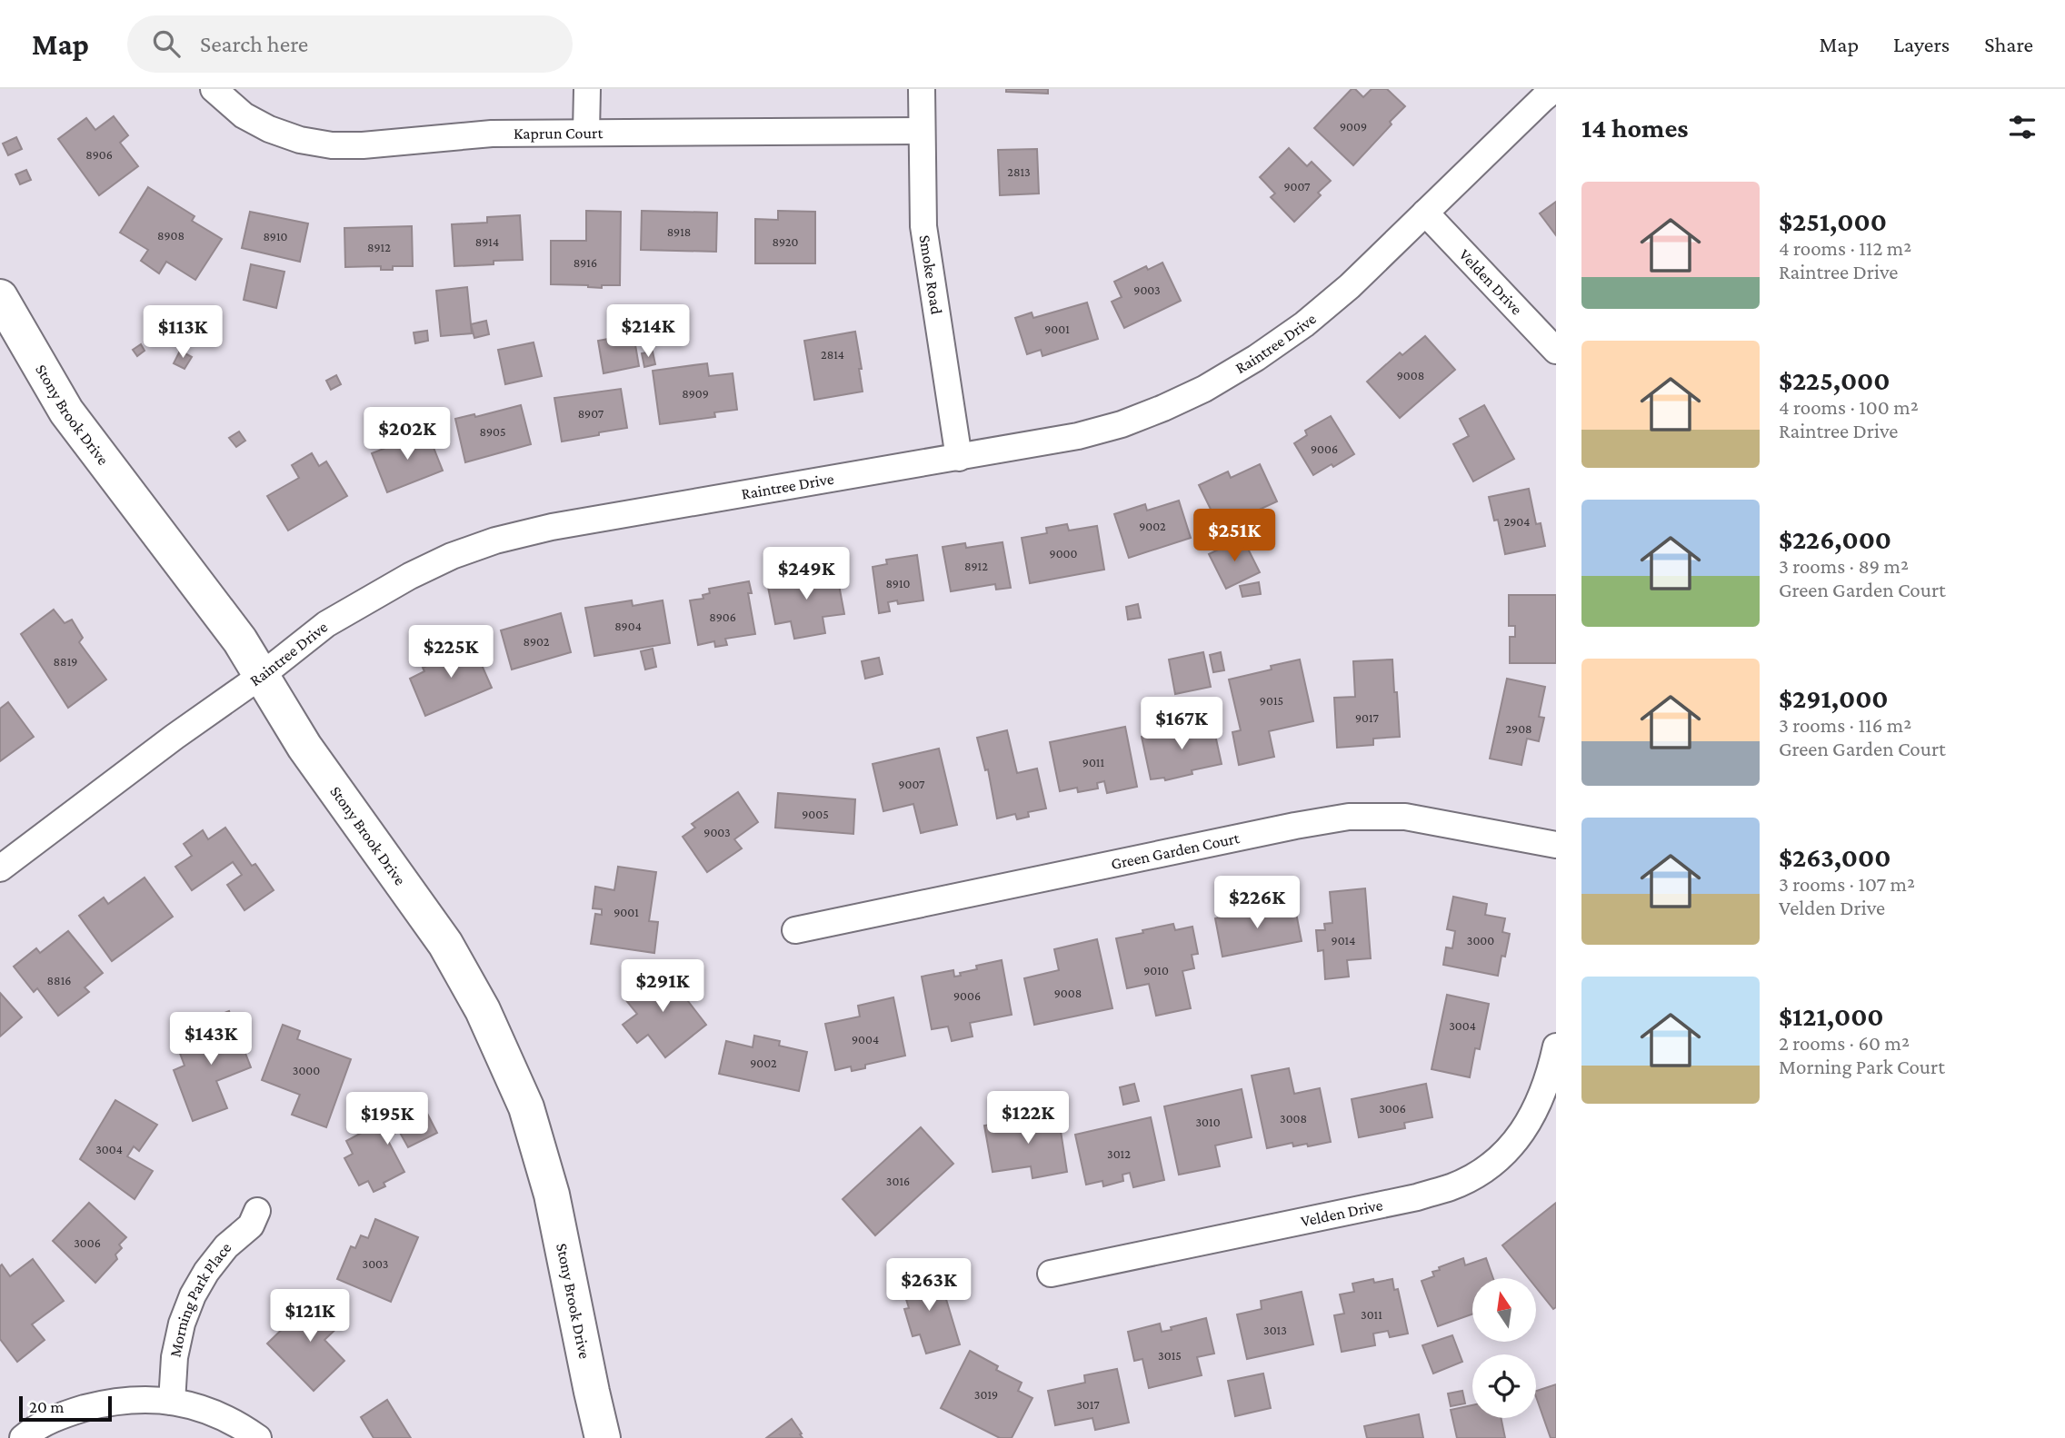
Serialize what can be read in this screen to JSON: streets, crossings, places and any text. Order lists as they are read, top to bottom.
{
  "streets": {
    "street": [
      "Kaprun Court",
      "Smoke Road",
      "Velden Drive",
      "Raintree Drive",
      "Stony Brook Drive",
      "Green Garden Court",
      "Morning Park Place"
    ]
  },
  "crossings": [
    ["Kaprun Court", "Smoke Road"],
    ["Smoke Road", "Raintree Drive"],
    ["Velden Drive", "Raintree Drive"],
    ["Raintree Drive", "Stony Brook Drive"]
  ],
  "house_numbers": [
    "9009",
    "8906",
    "2813",
    "9007",
    "8918",
    "8908",
    "8910",
    "8914",
    "8920",
    "8912",
    "8916",
    "9003",
    "9001",
    "2814",
    "9008",
    "8909",
    "8907",
    "8905",
    "9006",
    "2904",
    "9002",
    "9000",
    "8912",
    "8910",
    "8906",
    "8904",
    "8902",
    "8819",
    "9015",
    "9017",
    "2908",
    "9011",
    "9007",
    "9005",
    "9003",
    "9001",
    "9014",
    "3000",
    "9010",
    "8816",
    "9008",
    "9006",
    "3004",
    "9004",
    "9002",
    "3000",
    "3006",
    "3008",
    "3010",
    "3004",
    "3012",
    "3016",
    "3006",
    "3003",
    "3011",
    "3013",
    "3015",
    "3019",
    "3017"
  ],
  "scale_bar": "20 m",
  "north": "top",
  "page": {
    "header": "Map",
    "search": "Search here",
    "nav": ["Map", "Layers", "Share"],
    "heading": "14 homes",
    "list": [
      {
        "name": "$251,000",
        "note": "4 rooms · 112 m² · Raintree Drive"
      },
      {
        "name": "$225,000",
        "note": "4 rooms · 100 m² · Raintree Drive"
      },
      {
        "name": "$226,000",
        "note": "3 rooms · 89 m² · Green Garden Court"
      },
      {
        "name": "$291,000",
        "note": "3 rooms · 116 m² · Green Garden Court"
      },
      {
        "name": "$263,000",
        "note": "3 rooms · 107 m² · Velden Drive"
      },
      {
        "name": "$121,000",
        "note": "2 rooms · 60 m² · Morning Park Court"
      }
    ],
    "price": [
      "$214K",
      "$113K",
      "$202K",
      "$251K",
      "$249K",
      "$225K",
      "$167K",
      "$226K",
      "$291K",
      "$143K",
      "$122K",
      "$195K",
      "$263K",
      "$121K"
    ],
    "scale": "20 m"
  }
}
